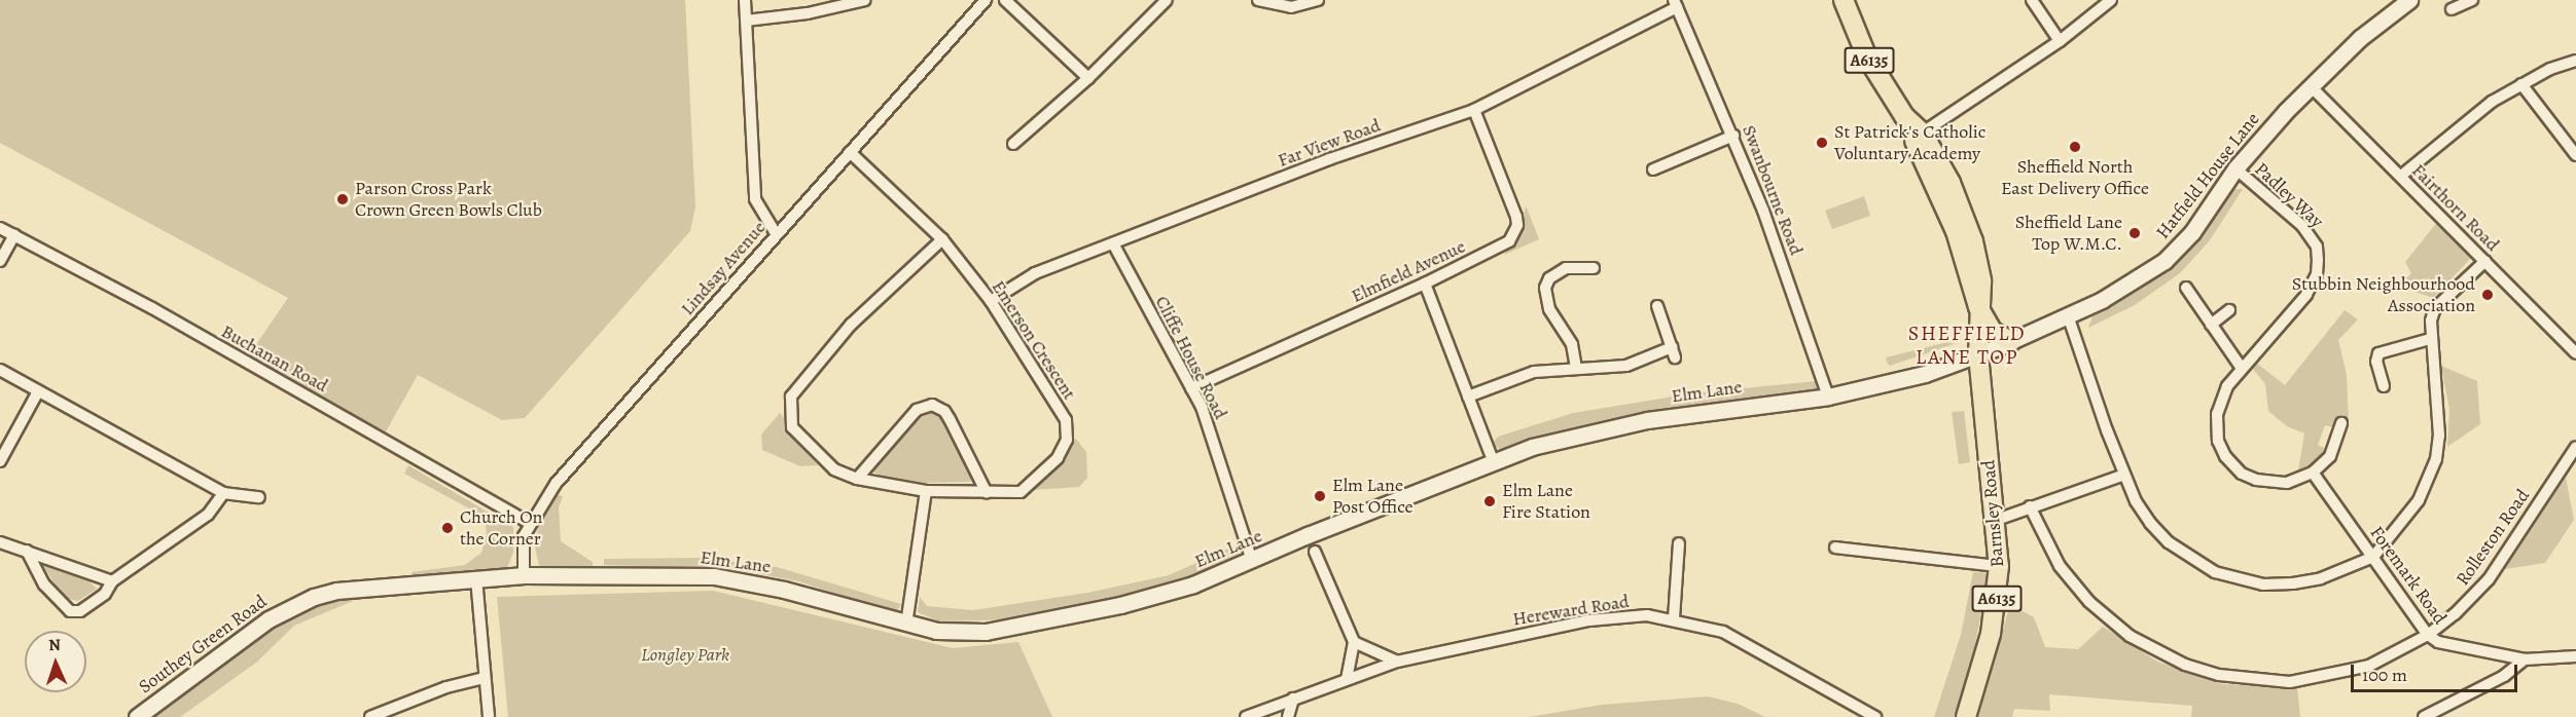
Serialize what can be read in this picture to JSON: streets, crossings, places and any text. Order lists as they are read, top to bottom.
{
  "streets": {
    "main road": ["A6135", "Barnsley Road"],
    "street": [
      "Far View Road",
      "Hatfield House Lane",
      "Swanbourne Road",
      "Padley Way",
      "Fairthorn Road",
      "Lindsay Avenue",
      "Elmfield Avenue",
      "Emerson Crescent",
      "Cliffe House Road",
      "Buchanan Road",
      "Elm Lane",
      "Rolleston Road",
      "Foremark Road",
      "Hereward Road",
      "Southey Green Road"
    ]
  },
  "crossings": [
    ["Far View Road", "Swanbourne Road"],
    ["Far View Road", "Elmfield Avenue"],
    ["Far View Road", "Emerson Crescent"],
    ["Far View Road", "Cliffe House Road"],
    ["Hatfield House Lane", "Padley Way"],
    ["Hatfield House Lane", "Fairthorn Road"],
    ["Hatfield House Lane", "Elm Lane"],
    ["Hatfield House Lane", "Barnsley Road"],
    ["Swanbourne Road", "Elm Lane"],
    ["Padley Way", "Foremark Road"],
    ["Lindsay Avenue", "Emerson Crescent"],
    ["Lindsay Avenue", "Buchanan Road"],
    ["Lindsay Avenue", "Elm Lane"],
    ["Elmfield Avenue", "Cliffe House Road"],
    ["Cliffe House Road", "Elm Lane"],
    ["Elm Lane", "Barnsley Road"],
    ["Elm Lane", "Southey Green Road"],
    ["Rolleston Road", "Foremark Road"]
  ],
  "districts": ["SHEFFIELD LANE TOP"],
  "parks": ["Longley Park"],
  "places": [
    "St Patrick's Catholic Voluntary Academy",
    "Sheffield North East Delivery Office",
    "Parson Cross Park Crown Green Bowls Club",
    "Sheffield Lane Top W.M.C.",
    "Stubbin Neighbourhood Association",
    "Elm Lane Post Office",
    "Elm Lane Fire Station",
    "Church On the Corner"
  ],
  "scale_bar": "100 m",
  "north": "top"
}
